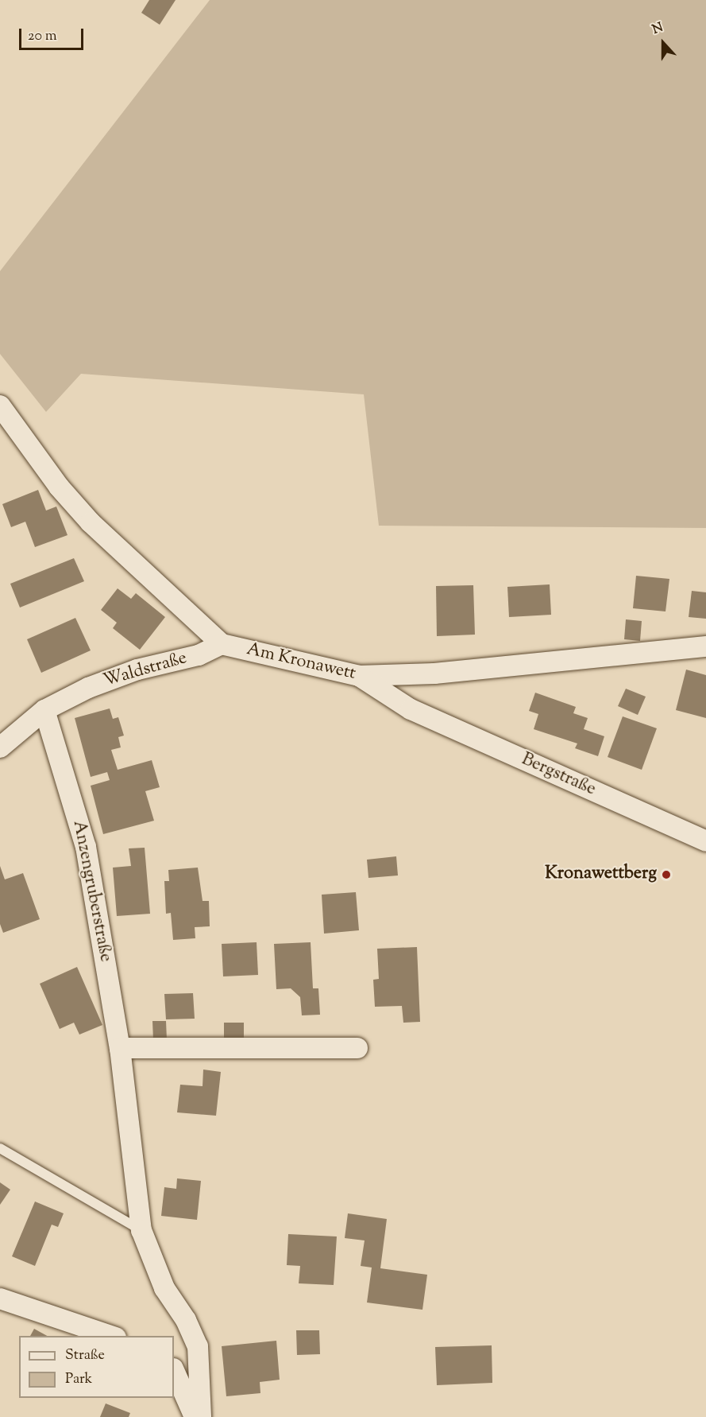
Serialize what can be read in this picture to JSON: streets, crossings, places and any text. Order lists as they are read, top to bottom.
{
  "streets": {
    "street": [
      "Am Kronawett",
      "Waldstraße",
      "Bergstraße",
      "Anzengruberstraße"
    ]
  },
  "crossings": [
    ["Am Kronawett", "Waldstraße"],
    ["Am Kronawett", "Bergstraße"],
    ["Waldstraße", "Anzengruberstraße"]
  ],
  "places": ["Kronawettberg"],
  "legend": ["Straße", "Park"],
  "scale_bar": "20 m",
  "north": "top"
}
